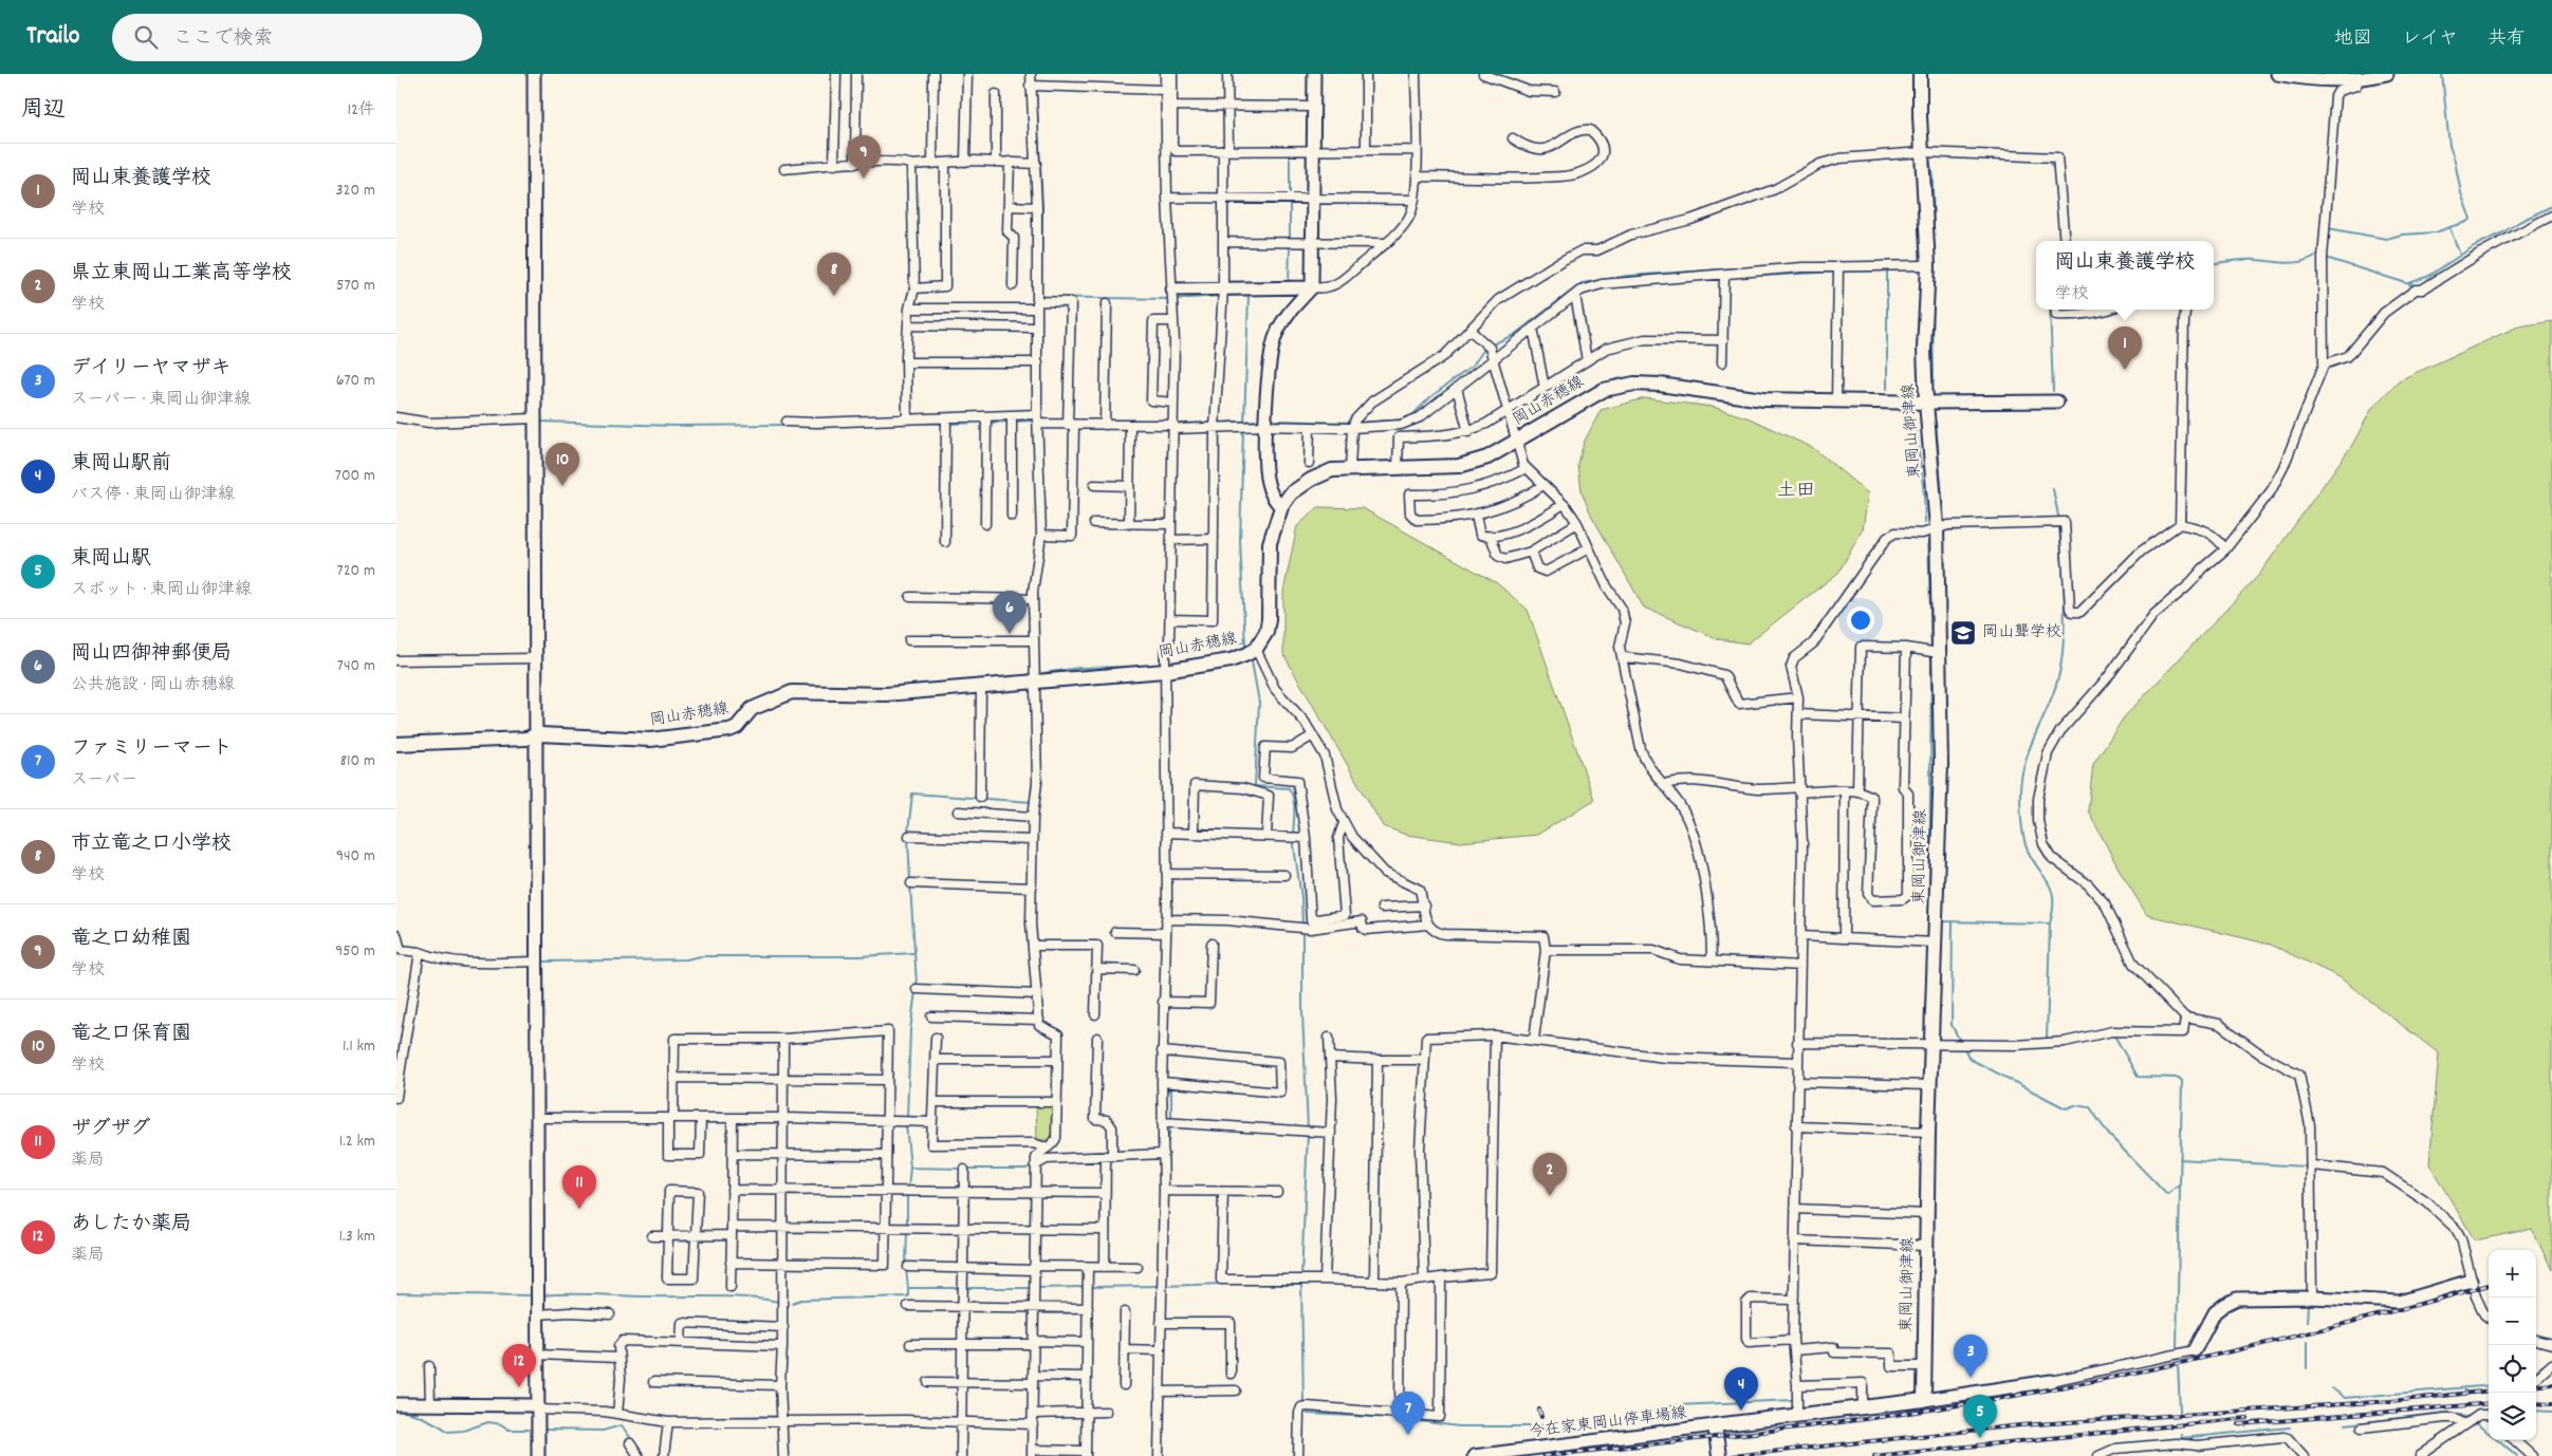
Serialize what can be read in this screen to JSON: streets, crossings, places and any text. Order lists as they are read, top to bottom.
{
  "streets": {
    "main road": ["岡山赤穂線", "東岡山御津線"],
    "street": ["今在家東岡山停車場線"]
  },
  "crossings": [
    ["岡山赤穂線", "東岡山御津線"]
  ],
  "districts": ["土田"],
  "places": {
    "school or university": ["岡山聾学校"]
  },
  "page": {
    "header": "Trailo",
    "search": "ここで検索",
    "nav": ["地図", "レイヤ", "共有"],
    "heading": ["周辺", "12件"],
    "pins": [
      "9",
      "8",
      "1",
      "10",
      "6",
      "2",
      "11",
      "3",
      "12",
      "4",
      "7",
      "5"
    ],
    "list": [
      {
        "mark": "1",
        "name": "岡山東養護学校",
        "note": "学校",
        "value": "320 m"
      },
      {
        "mark": "2",
        "name": "県立東岡山工業高等学校",
        "note": "学校",
        "value": "570 m"
      },
      {
        "mark": "3",
        "name": "デイリーヤマザキ",
        "note": "スーパー · 東岡山御津線",
        "value": "670 m"
      },
      {
        "mark": "4",
        "name": "東岡山駅前",
        "note": "バス停 · 東岡山御津線",
        "value": "700 m"
      },
      {
        "mark": "5",
        "name": "東岡山駅",
        "note": "スポット · 東岡山御津線",
        "value": "720 m"
      },
      {
        "mark": "6",
        "name": "岡山四御神郵便局",
        "note": "公共施設 · 岡山赤穂線",
        "value": "740 m"
      },
      {
        "mark": "7",
        "name": "ファミリーマート",
        "note": "スーパー",
        "value": "810 m"
      },
      {
        "mark": "8",
        "name": "市立竜之口小学校",
        "note": "学校",
        "value": "940 m"
      },
      {
        "mark": "9",
        "name": "竜之口幼稚園",
        "note": "学校",
        "value": "950 m"
      },
      {
        "mark": "10",
        "name": "竜之口保育園",
        "note": "学校",
        "value": "1.1 km"
      },
      {
        "mark": "11",
        "name": "ザグザグ",
        "note": "薬局",
        "value": "1.2 km"
      },
      {
        "mark": "12",
        "name": "あしたか薬局",
        "note": "薬局",
        "value": "1.3 km"
      }
    ],
    "popup": ["岡山東養護学校", "学校"],
    "map_buttons": ["+", "−"]
  }
}
